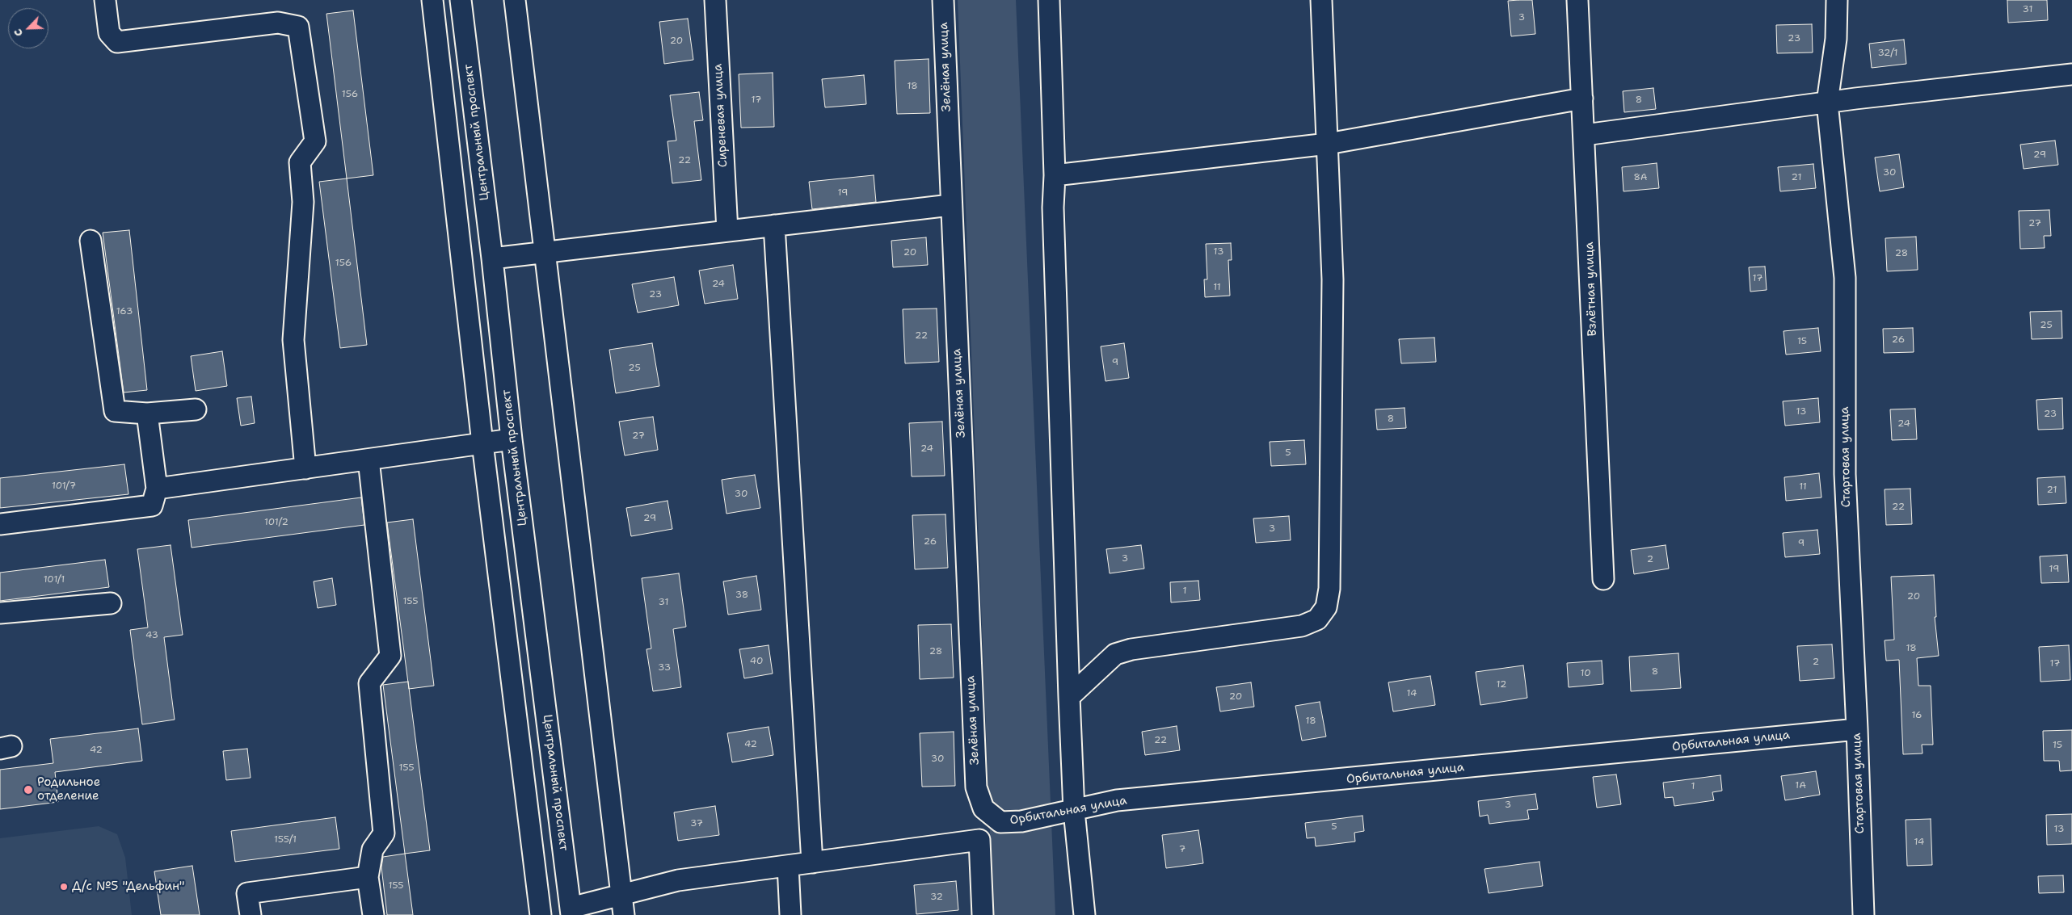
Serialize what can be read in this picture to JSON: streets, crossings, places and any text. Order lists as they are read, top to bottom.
{
  "streets": {
    "street": [
      "Зелёная улица",
      "Сиреневая улица",
      "Центральный проспект",
      "Взлётная улица",
      "Стартовая улица",
      "Орбитальная улица"
    ]
  },
  "crossings": [
    ["Зелёная улица", "Орбитальная улица"],
    ["Стартовая улица", "Орбитальная улица"]
  ],
  "places": ["Родильное отделение", "Д/c №5 \"Дельфин\""],
  "house_numbers": [
    "31",
    "3",
    "23",
    "20",
    "32/1",
    "18",
    "156",
    "17",
    "8",
    "29",
    "22",
    "30",
    "8А",
    "21",
    "19",
    "27",
    "13",
    "20",
    "28",
    "156",
    "17",
    "24",
    "11",
    "23",
    "163",
    "25",
    "22",
    "26",
    "15",
    "9",
    "25",
    "13",
    "23",
    "8",
    "24",
    "27",
    "24",
    "5",
    "101/7",
    "11",
    "21",
    "30",
    "22",
    "29",
    "101/2",
    "3",
    "26",
    "9",
    "3",
    "2",
    "19",
    "101/1",
    "1",
    "38",
    "20",
    "155",
    "31",
    "43",
    "18",
    "28",
    "40",
    "2",
    "17",
    "33",
    "8",
    "10",
    "12",
    "14",
    "20",
    "16",
    "18",
    "22",
    "42",
    "15",
    "42",
    "30",
    "155",
    "1А",
    "1",
    "3",
    "37",
    "5",
    "13",
    "155/1",
    "14",
    "7",
    "155",
    "32"
  ],
  "north": "bottom left"
}
